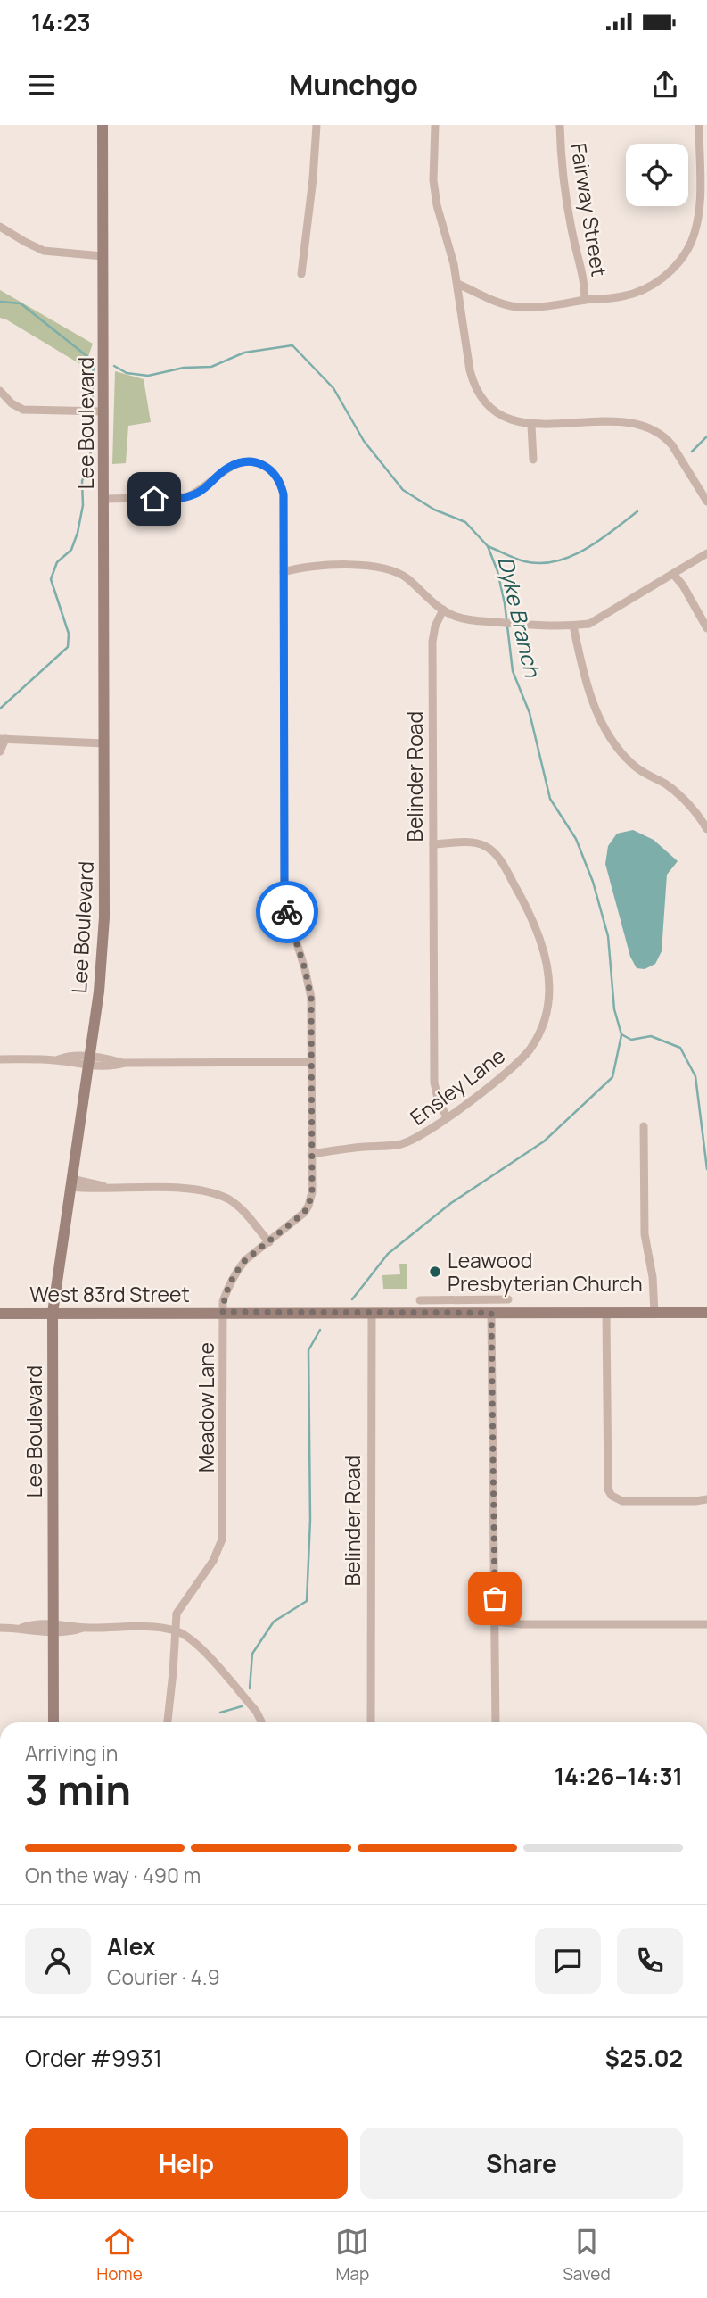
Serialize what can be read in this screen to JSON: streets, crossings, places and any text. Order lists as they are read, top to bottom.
{
  "streets": {
    "street": [
      "Fairway Street",
      "Lee Boulevard",
      "Belinder Road",
      "Ensley Lane",
      "West 83rd Street",
      "Meadow Lane"
    ]
  },
  "crossings": [
    ["Lee Boulevard", "West 83rd Street"],
    ["Lee Boulevard", "Meadow Lane"],
    ["Belinder Road", "Ensley Lane"],
    ["Belinder Road", "West 83rd Street"],
    ["Ensley Lane", "Meadow Lane"],
    ["West 83rd Street", "Meadow Lane"]
  ],
  "water": ["Dyke Branch"],
  "places": ["Leawood Presbyterian Church"],
  "page": {
    "status": "14:23",
    "header": "Munchgo",
    "heading": ["3 min", "Arriving in", "14:26–14:31"],
    "panel": [
      "Alex",
      "Courier · 4.9",
      "Order #9931",
      "$25.02"
    ],
    "bar": "On the way · 490 m",
    "buttons": ["Help", "Share"],
    "tabs": ["Home", "Map", "Saved"]
  }
}
